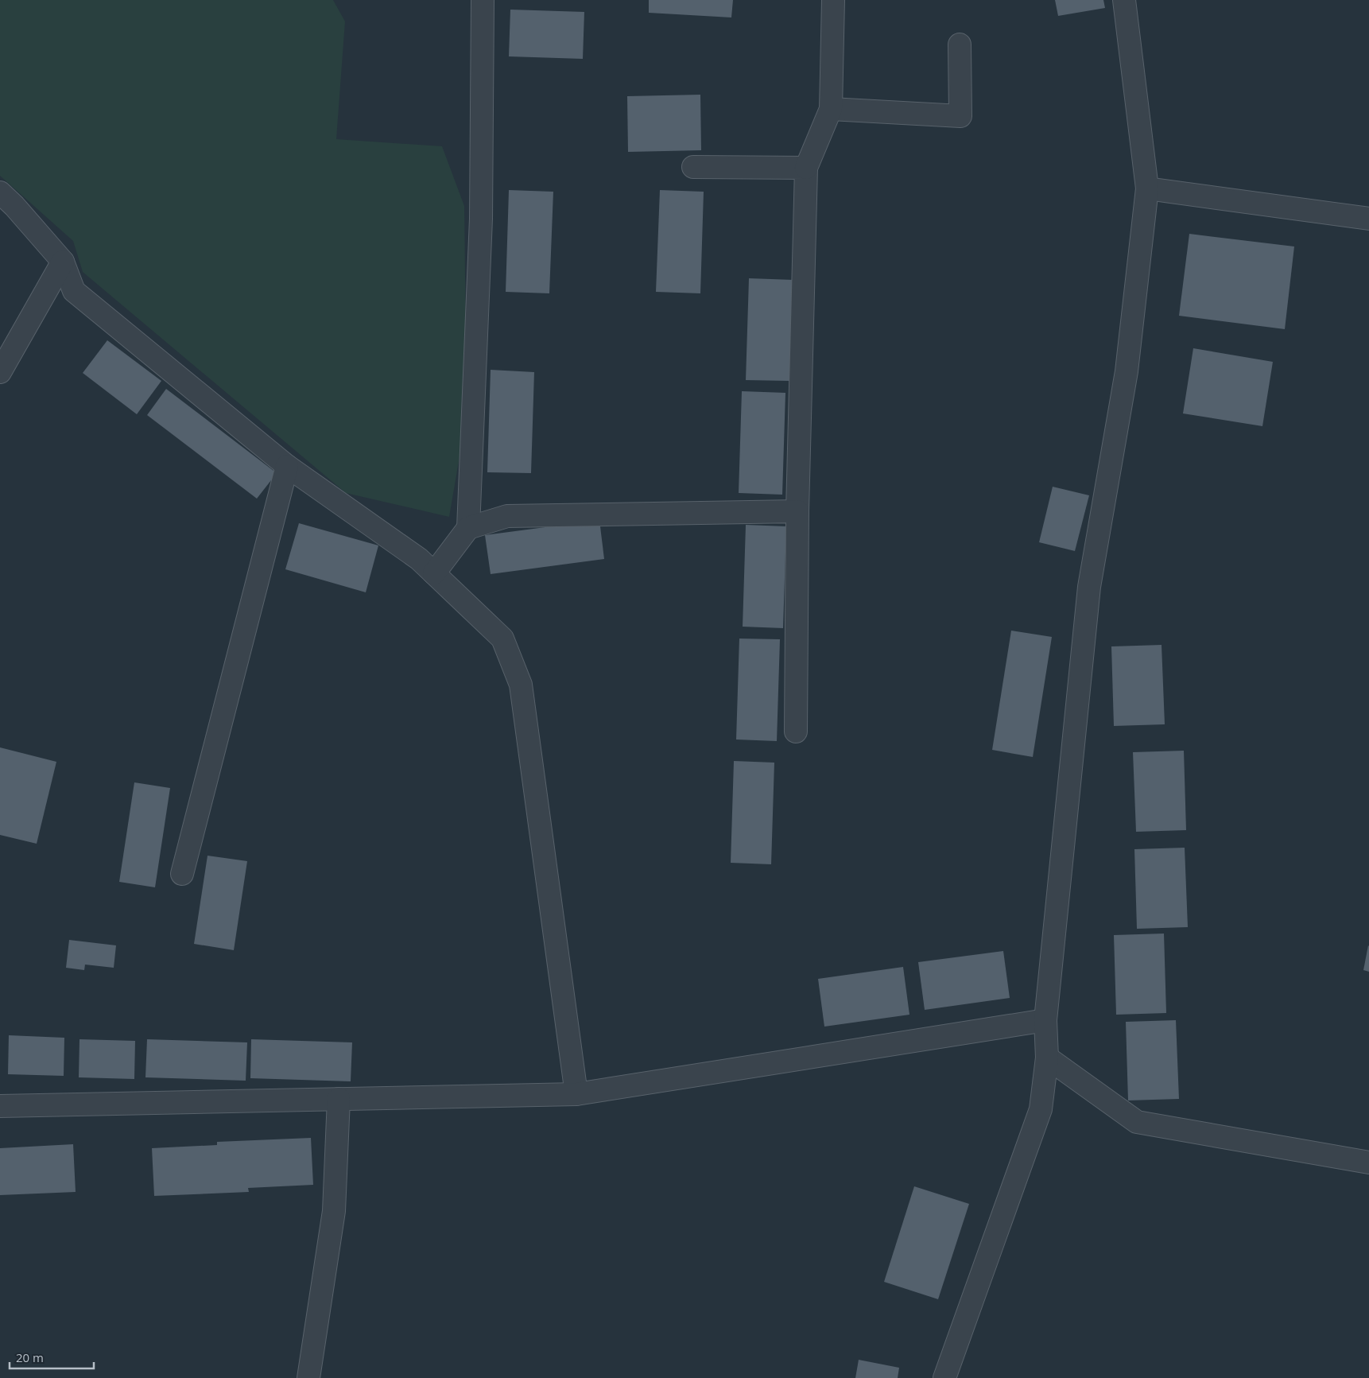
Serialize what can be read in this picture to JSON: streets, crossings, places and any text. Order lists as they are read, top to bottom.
{
  "scale_bar": "20 m"
}
